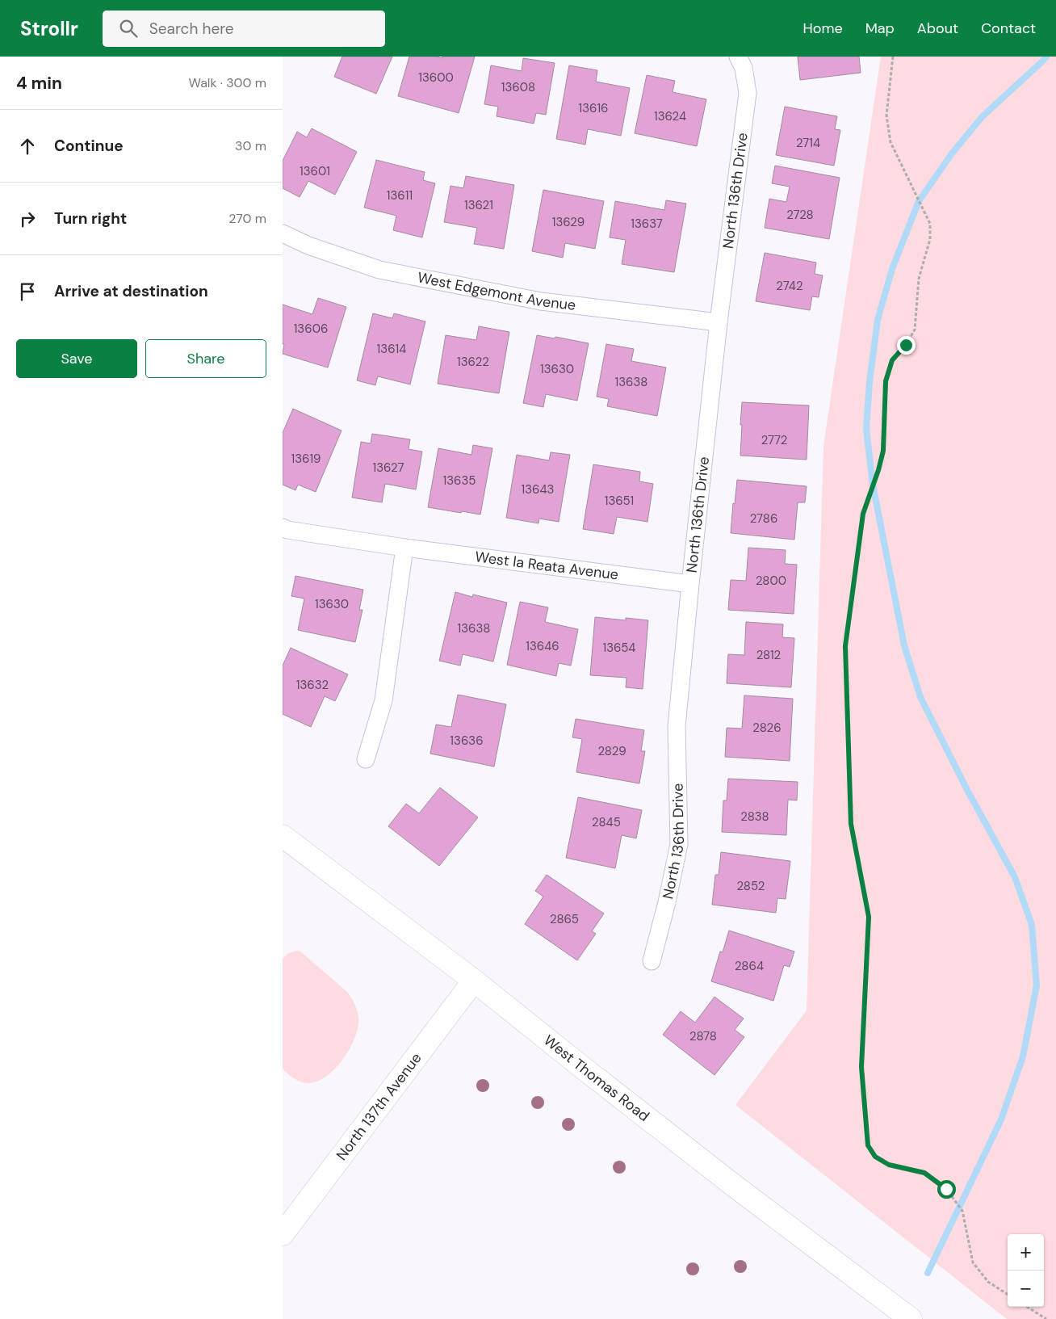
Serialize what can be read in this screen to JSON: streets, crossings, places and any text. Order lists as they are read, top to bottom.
{
  "streets": {
    "main road": ["West Thomas Road", "North 137th Avenue"],
    "street": ["North 136th Drive", "West Edgemont Avenue", "West la Reata Avenue"]
  },
  "crossings": [
    ["North 136th Drive", "West Edgemont Avenue"],
    ["North 136th Drive", "West la Reata Avenue"],
    ["West Thomas Road", "North 137th Avenue"]
  ],
  "house_numbers": [
    "13600",
    "13608",
    "13616",
    "13624",
    "2714",
    "13601",
    "13611",
    "13621",
    "2728",
    "13629",
    "13637",
    "2742",
    "13606",
    "13614",
    "13622",
    "13630",
    "13638",
    "2772",
    "13619",
    "13627",
    "13635",
    "13643",
    "13651",
    "2786",
    "2800",
    "13630",
    "13638",
    "13646",
    "13654",
    "2812",
    "13632",
    "2826",
    "13636",
    "2829",
    "2838",
    "2845",
    "2852",
    "2865",
    "2864",
    "2878"
  ],
  "page": {
    "header": "Strollr",
    "search": "Search here",
    "nav": [
      "Home",
      "Map",
      "About",
      "Contact"
    ],
    "heading": ["4 min", "Walk · 300 m"],
    "list": [
      ["Continue", "30 m"],
      ["Turn right", "270 m"],
      "Arrive at destination"
    ],
    "buttons": ["Save", "Share"],
    "map_buttons": ["+", "−"]
  }
}
